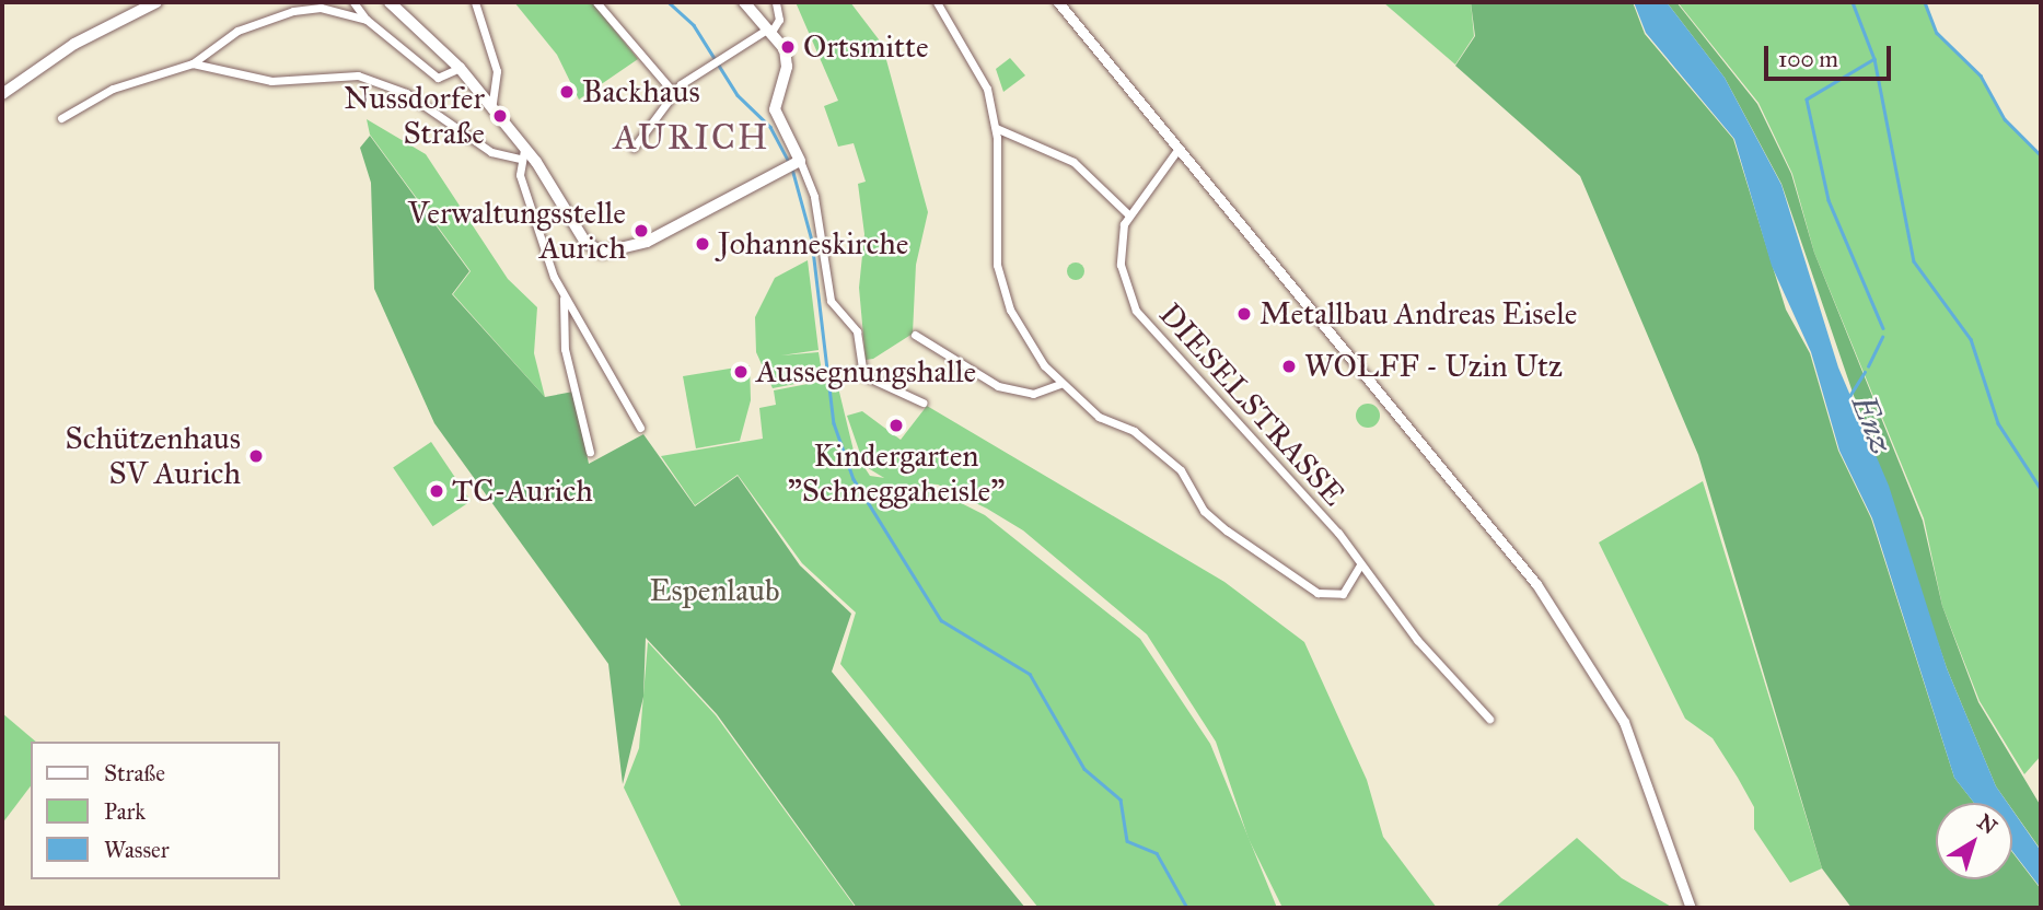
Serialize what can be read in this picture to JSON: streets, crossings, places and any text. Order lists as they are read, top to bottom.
{
  "streets": {
    "street": ["DIESELSTRASSE"]
  },
  "districts": ["AURICH"],
  "water": ["Enz"],
  "parks": ["Espenlaub"],
  "places": [
    "Ortsmitte",
    "Backhaus",
    "Nussdorfer Straße",
    "Verwaltungsstelle Aurich",
    "Johanneskirche",
    "Metallbau Andreas Eisele",
    "WOLFF - Uzin Utz",
    "Aussegnungshalle",
    "Kindergarten \"Schneggaheisle\"",
    "Schützenhaus SV Aurich",
    "TC-Aurich"
  ],
  "legend": ["Straße", "Park", "Wasser"],
  "scale_bar": "100 m",
  "north": "top right"
}
